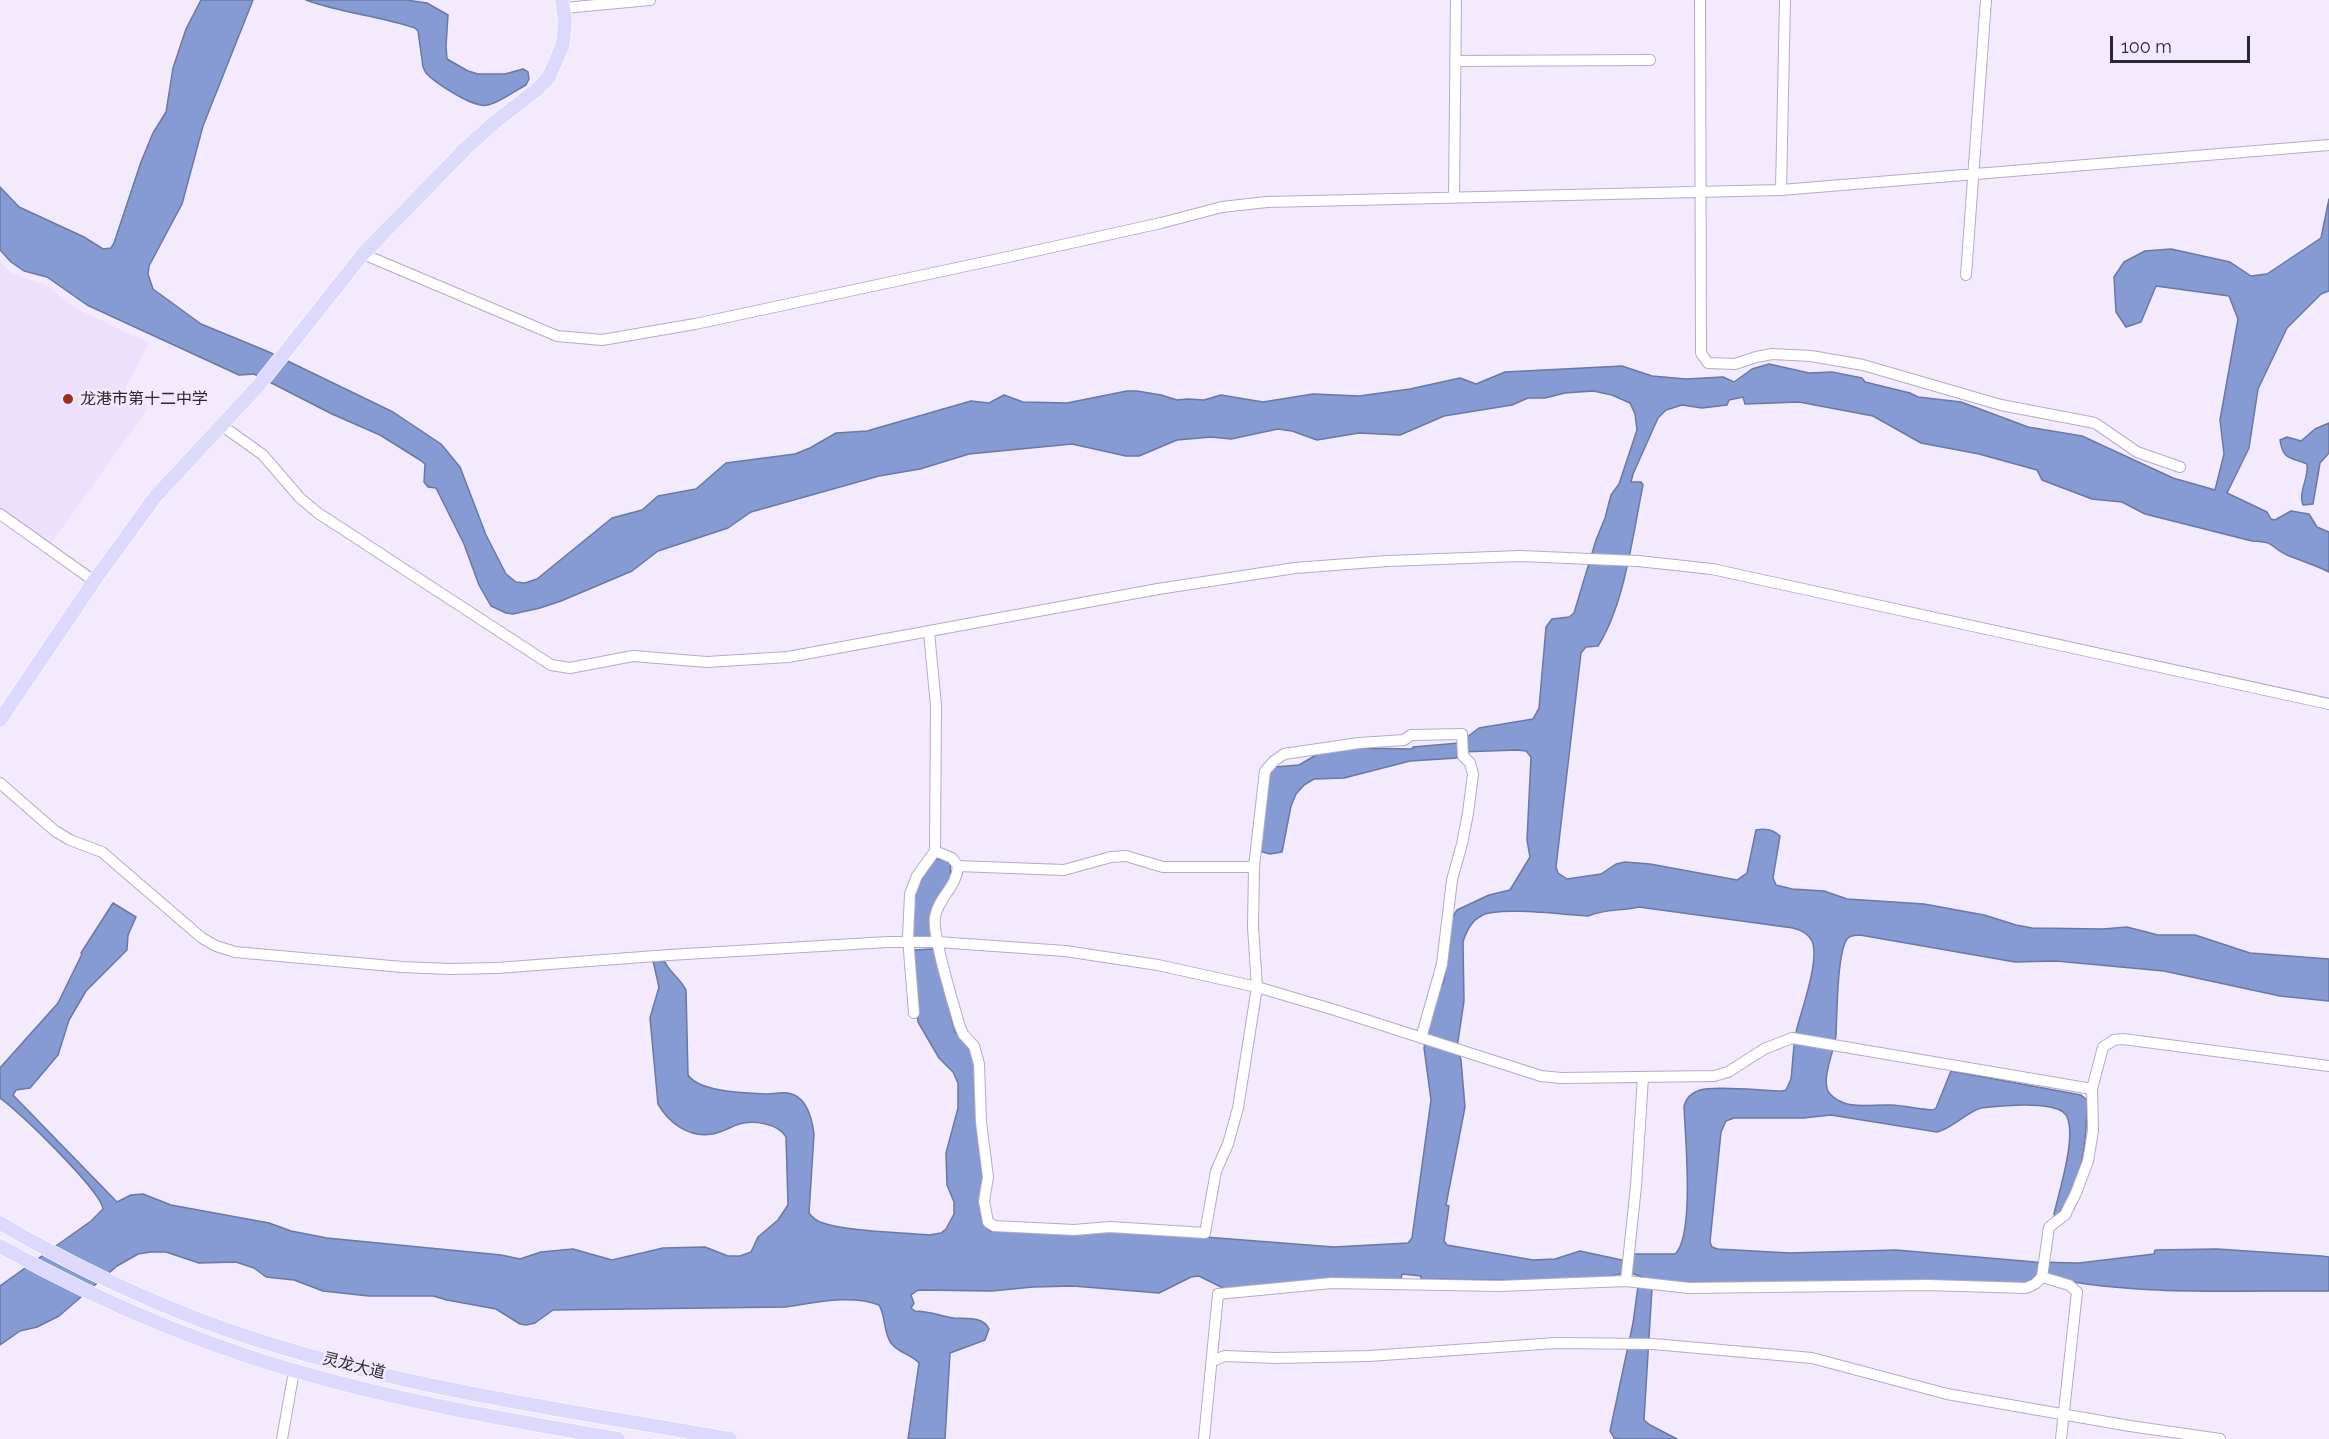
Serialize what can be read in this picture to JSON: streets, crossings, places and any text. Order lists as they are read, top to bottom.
{
  "streets": {
    "main road": ["灵龙大道"]
  },
  "places": ["龙港市第十二中学"],
  "scale_bar": "100 m"
}
